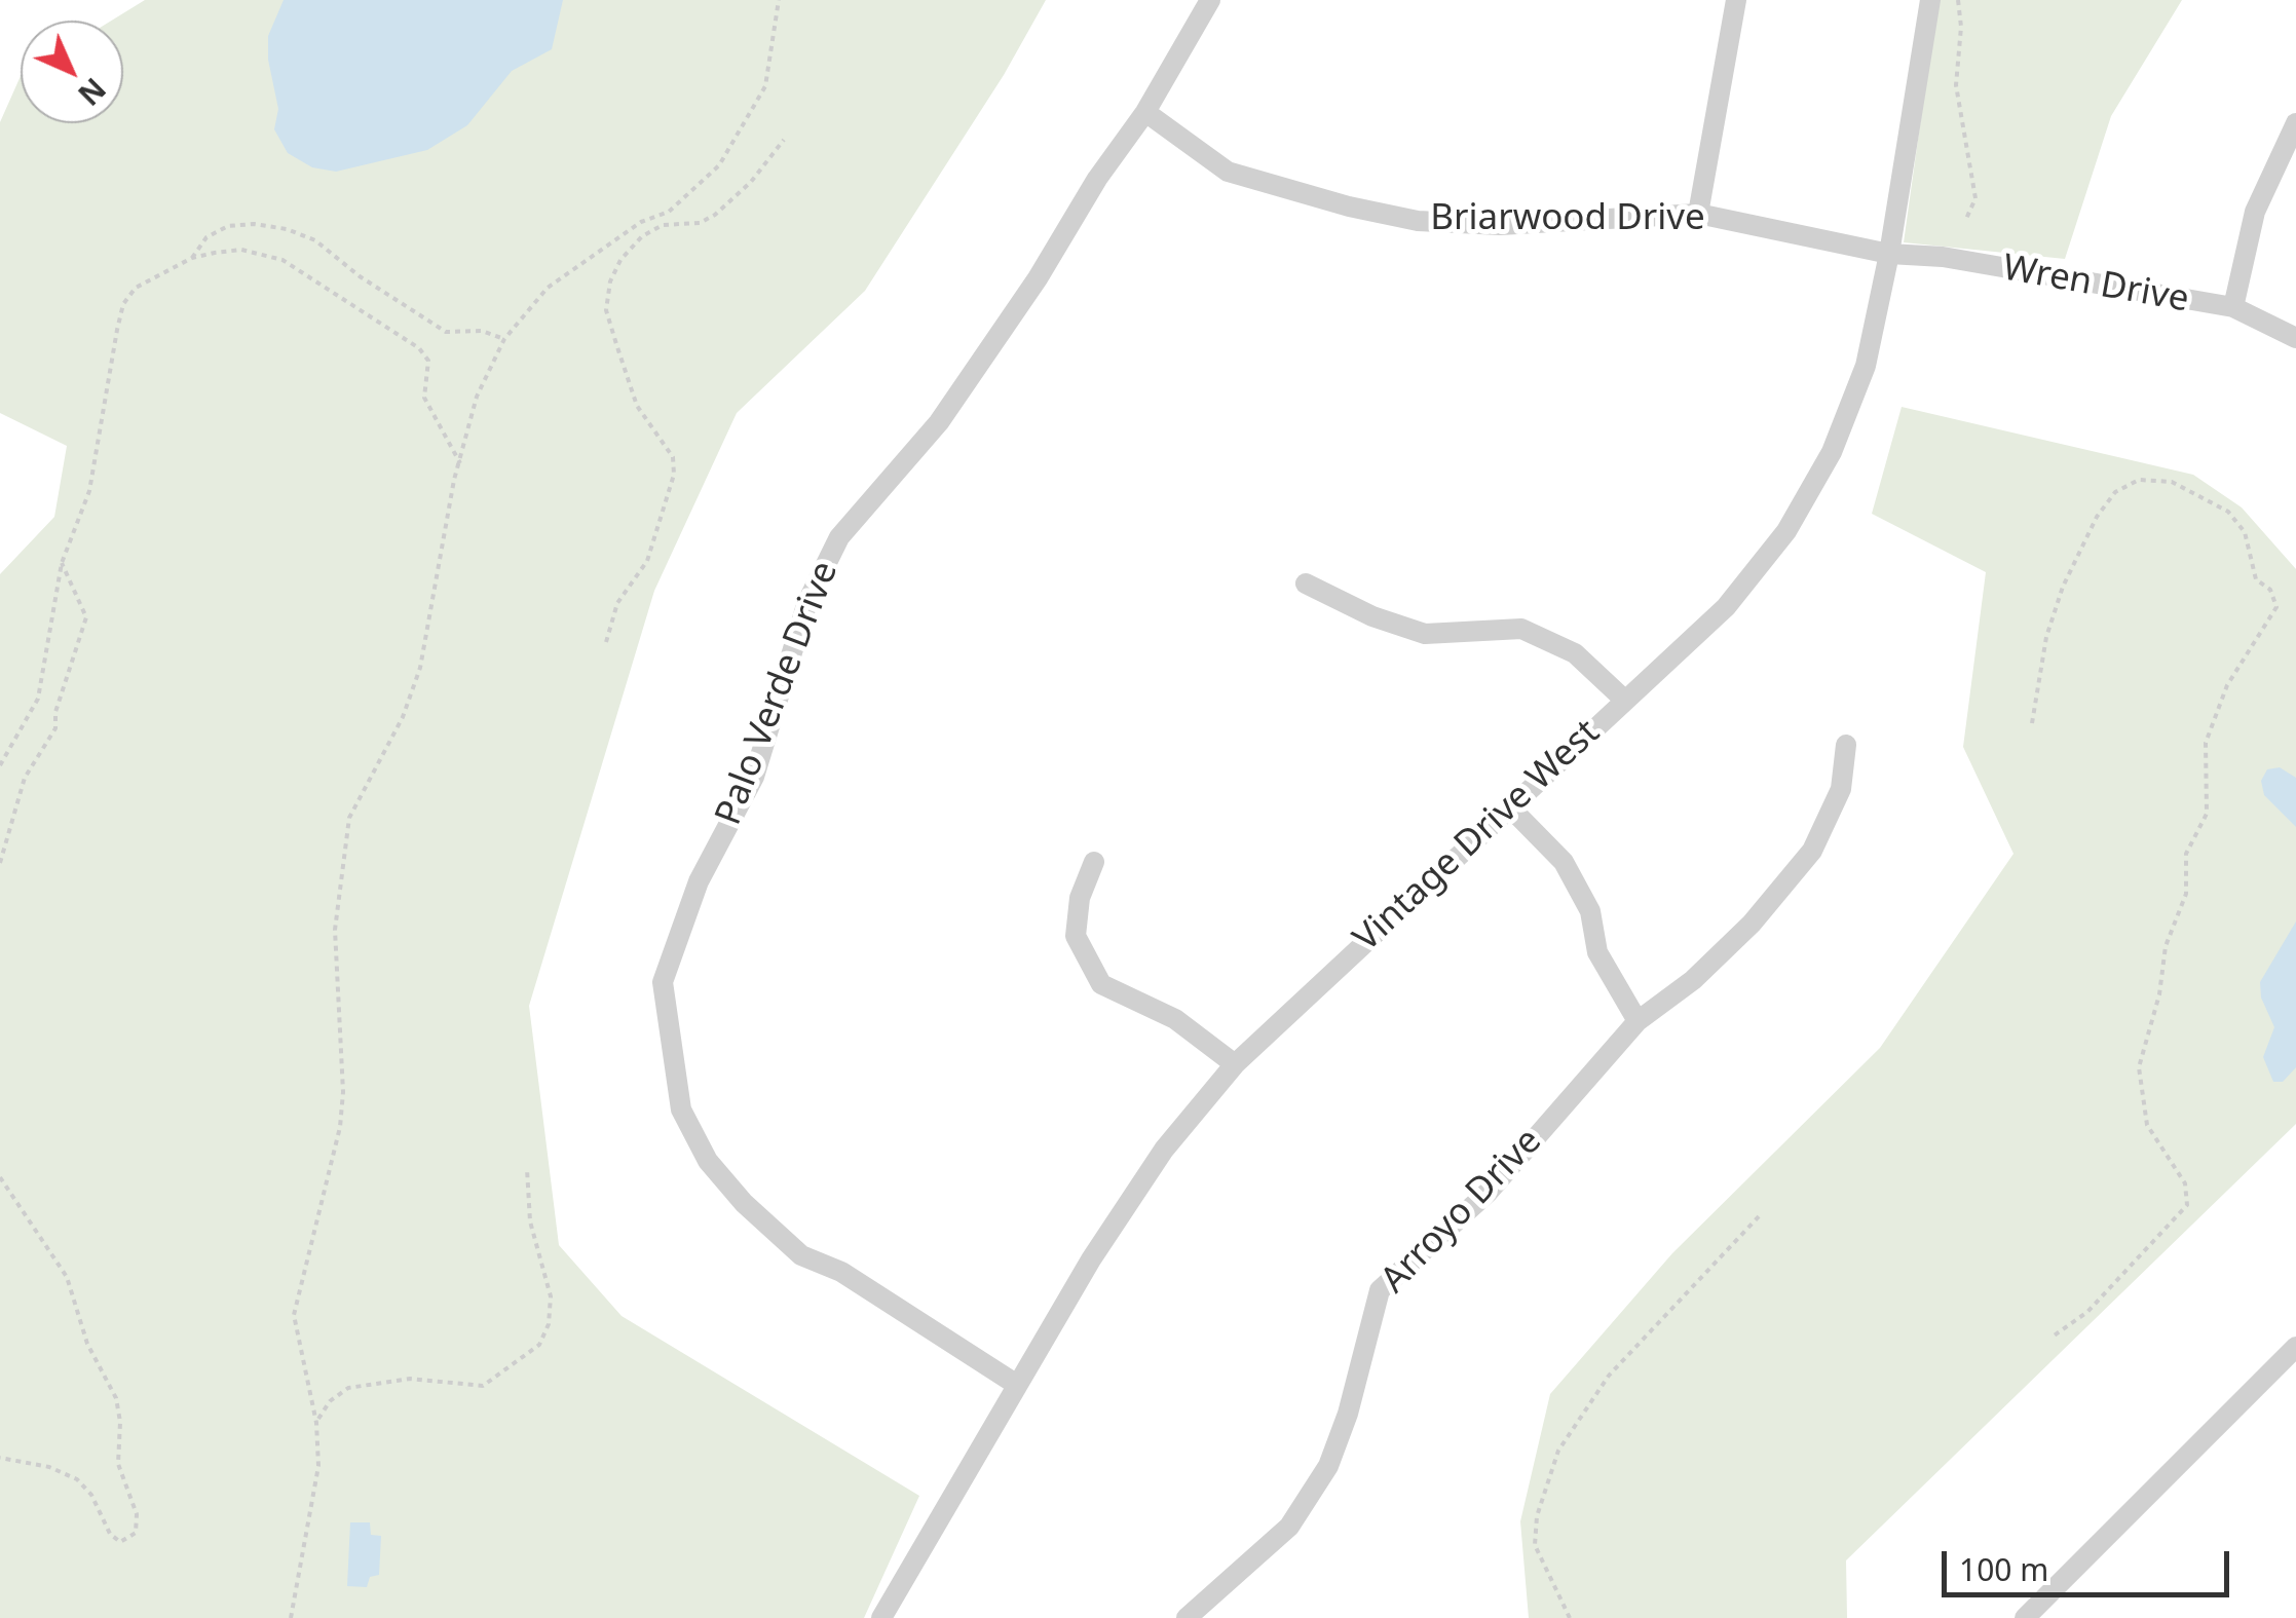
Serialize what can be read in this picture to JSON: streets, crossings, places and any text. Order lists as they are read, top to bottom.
{
  "streets": {
    "street": [
      "Briarwood Drive",
      "Wren Drive",
      "Palo Verde Drive",
      "Vintage Drive West",
      "Arroyo Drive"
    ]
  },
  "crossings": [
    ["Briarwood Drive", "Wren Drive"],
    ["Briarwood Drive", "Palo Verde Drive"],
    ["Briarwood Drive", "Vintage Drive West"],
    ["Wren Drive", "Vintage Drive West"],
    ["Palo Verde Drive", "Vintage Drive West"]
  ],
  "scale_bar": "100 m",
  "north": "bottom right"
}
